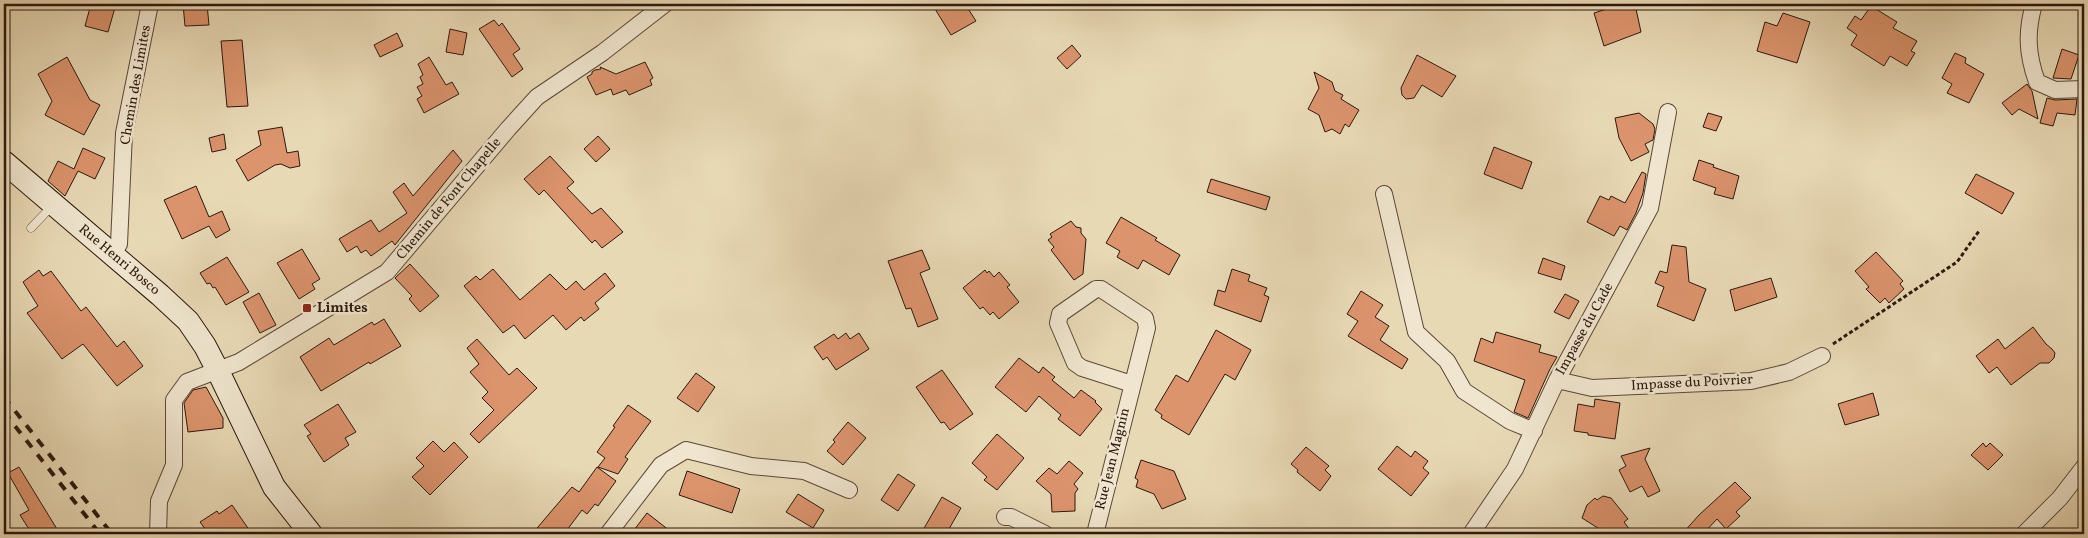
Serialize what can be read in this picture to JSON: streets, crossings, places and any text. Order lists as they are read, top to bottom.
{
  "streets": {
    "street": [
      "Chemin des Limites",
      "Chemin de Font Chapelle",
      "Rue Henri Bosco",
      "Impasse du Cade",
      "Impasse du Poivrier",
      "Rue Jean Magnin"
    ]
  },
  "crossings": [
    ["Chemin des Limites", "Rue Henri Bosco"],
    ["Chemin de Font Chapelle", "Rue Henri Bosco"],
    ["Impasse du Cade", "Impasse du Poivrier"]
  ],
  "places": {
    "transit": ["Limites"]
  }
}
